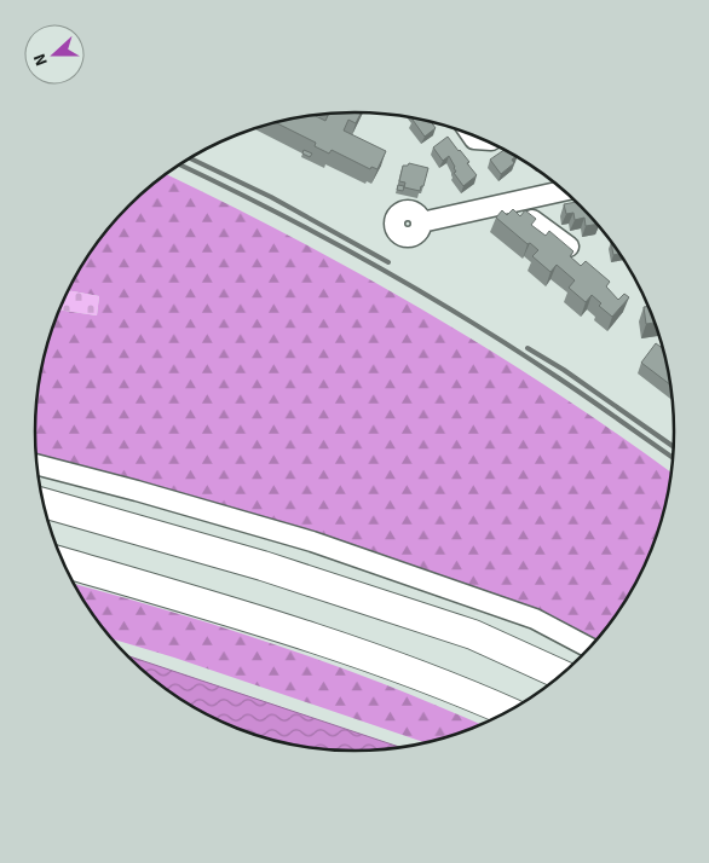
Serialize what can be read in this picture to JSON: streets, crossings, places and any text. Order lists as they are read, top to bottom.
{
  "north": "left"
}
